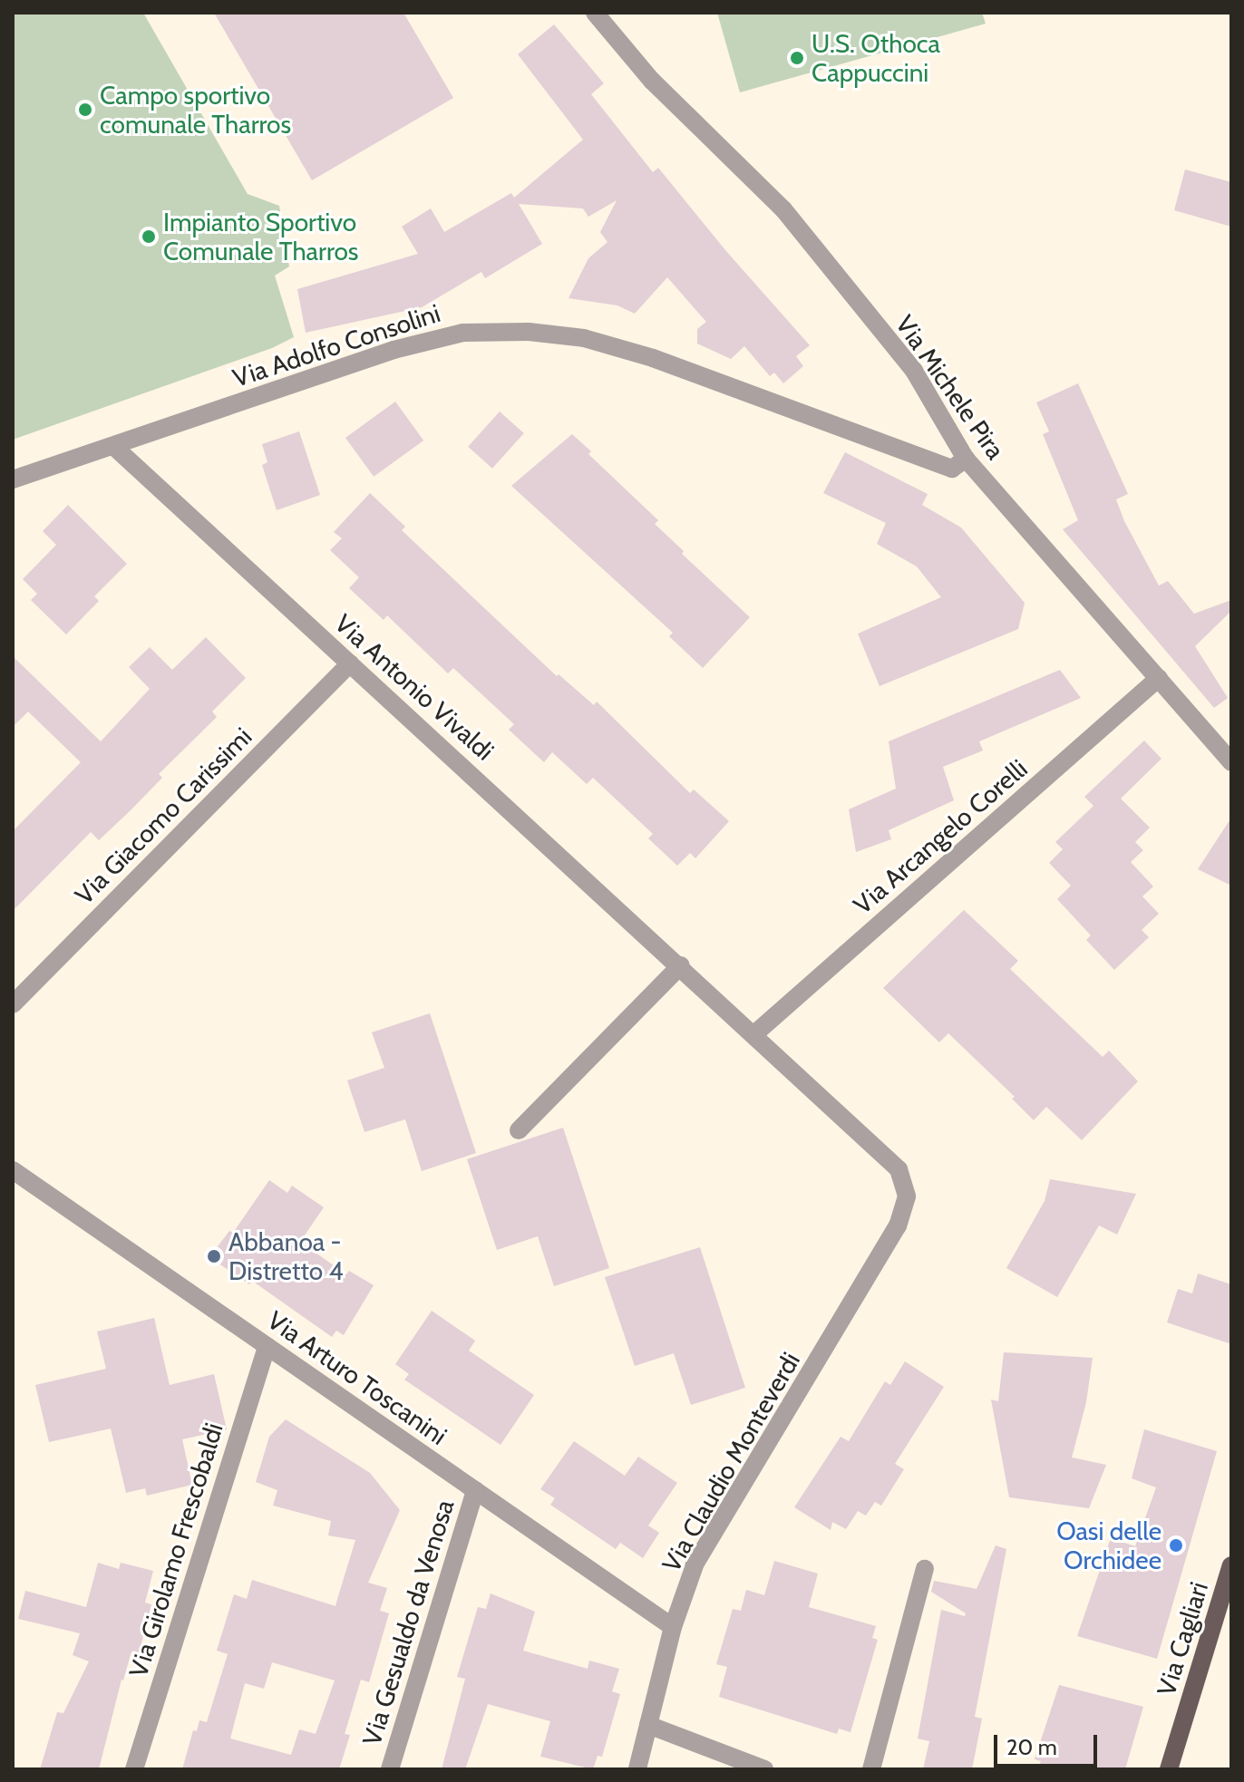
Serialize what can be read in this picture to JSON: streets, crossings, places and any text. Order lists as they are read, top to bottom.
{
  "streets": {
    "main road": ["Via Cagliari"],
    "street": [
      "Via Adolfo Consolini",
      "Via Michele Pira",
      "Via Antonio Vivaldi",
      "Via Giacomo Carissimi",
      "Via Arcangelo Corelli",
      "Via Arturo Toscanini",
      "Via Claudio Monteverdi",
      "Via Girolamo Frescobaldi",
      "Via Gesualdo da Venosa"
    ]
  },
  "crossings": [
    ["Via Adolfo Consolini", "Via Michele Pira"],
    ["Via Adolfo Consolini", "Via Antonio Vivaldi"],
    ["Via Michele Pira", "Via Arcangelo Corelli"],
    ["Via Antonio Vivaldi", "Via Giacomo Carissimi"],
    ["Via Antonio Vivaldi", "Via Arcangelo Corelli"],
    ["Via Antonio Vivaldi", "Via Claudio Monteverdi"],
    ["Via Arturo Toscanini", "Via Claudio Monteverdi"],
    ["Via Arturo Toscanini", "Via Girolamo Frescobaldi"],
    ["Via Arturo Toscanini", "Via Gesualdo da Venosa"]
  ],
  "places": [
    "U.S. Othoca Cappuccini",
    "Campo sportivo comunale Tharros",
    "Impianto Sportivo Comunale Tharros",
    "Abbanoa - Distretto 4",
    "Oasi delle Orchidee"
  ],
  "scale_bar": "20 m"
}
